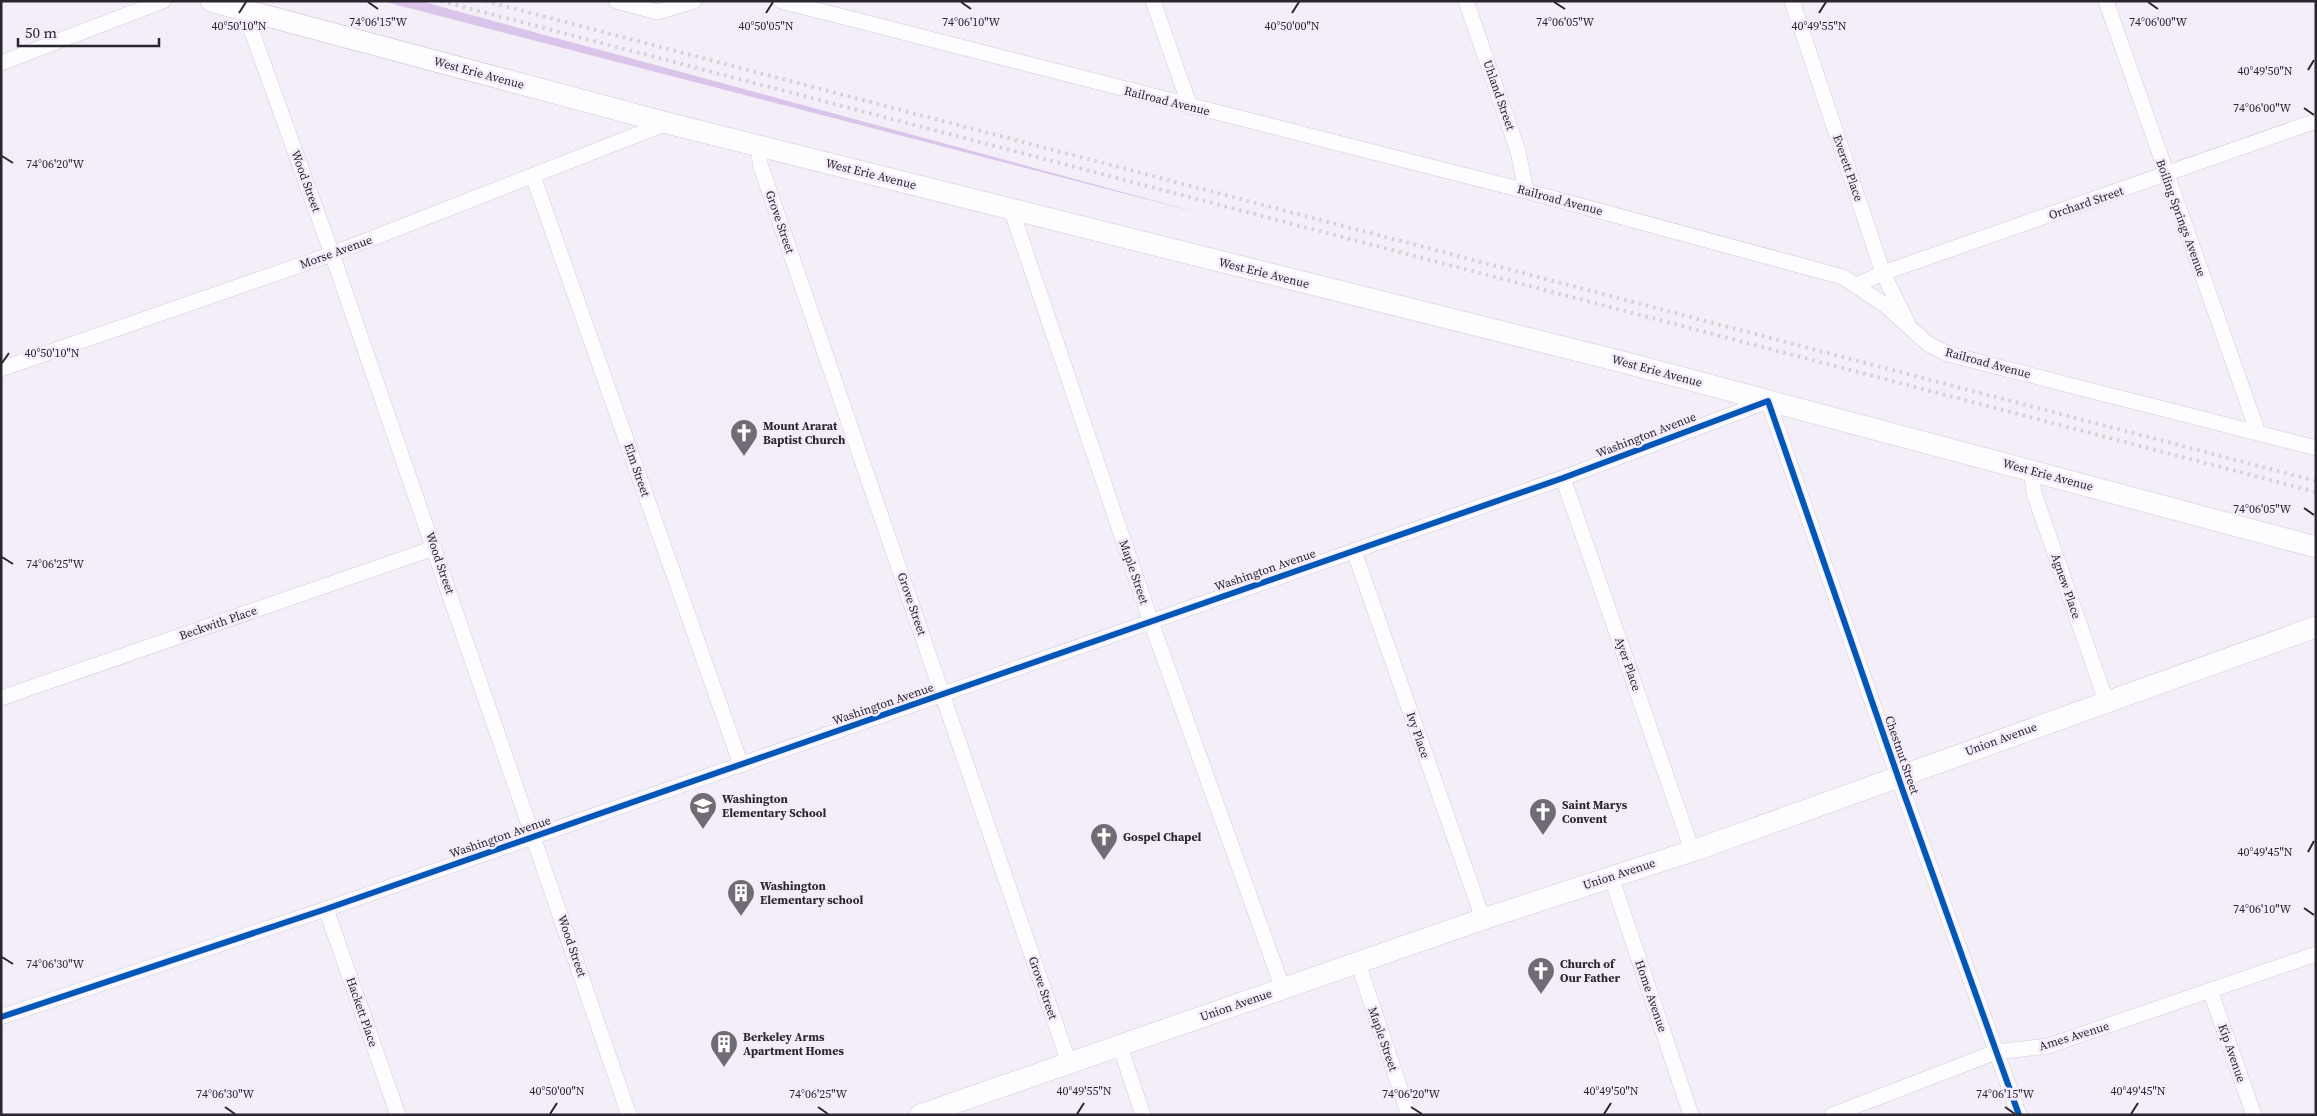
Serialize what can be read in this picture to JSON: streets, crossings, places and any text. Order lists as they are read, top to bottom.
{
  "streets": {
    "street": [
      "West Erie Avenue",
      "Uhland Street",
      "Railroad Avenue",
      "Everett Place",
      "Wood Street",
      "Orchard Street",
      "Boiling Springs Avenue",
      "Grove Street",
      "Morse Avenue",
      "Washington Avenue",
      "Elm Street",
      "Maple Street",
      "Agnew Place",
      "Beckwith Place",
      "Ayer Place",
      "Ivy Place",
      "Union Avenue",
      "Chestnut Street",
      "Home Avenue",
      "Hackett Place",
      "Ames Avenue",
      "Kip Avenue"
    ]
  },
  "crossings": [
    ["West Erie Avenue", "Wood Street"],
    ["West Erie Avenue", "Grove Street"],
    ["West Erie Avenue", "Morse Avenue"],
    ["West Erie Avenue", "Washington Avenue"],
    ["West Erie Avenue", "Maple Street"],
    ["West Erie Avenue", "Agnew Place"],
    ["West Erie Avenue", "Chestnut Street"],
    ["Uhland Street", "Railroad Avenue"],
    ["Railroad Avenue", "Everett Place"],
    ["Railroad Avenue", "Orchard Street"],
    ["Railroad Avenue", "Boiling Springs Avenue"],
    ["Everett Place", "Orchard Street"],
    ["Wood Street", "Morse Avenue"],
    ["Wood Street", "Washington Avenue"],
    ["Wood Street", "Beckwith Place"],
    ["Orchard Street", "Boiling Springs Avenue"],
    ["Grove Street", "Washington Avenue"],
    ["Grove Street", "Union Avenue"],
    ["Morse Avenue", "Elm Street"],
    ["Washington Avenue", "Elm Street"],
    ["Washington Avenue", "Maple Street"],
    ["Washington Avenue", "Ayer Place"],
    ["Washington Avenue", "Ivy Place"],
    ["Washington Avenue", "Chestnut Street"],
    ["Washington Avenue", "Hackett Place"],
    ["Maple Street", "Union Avenue"],
    ["Agnew Place", "Union Avenue"],
    ["Ayer Place", "Union Avenue"],
    ["Ivy Place", "Union Avenue"],
    ["Union Avenue", "Chestnut Street"],
    ["Union Avenue", "Home Avenue"],
    ["Chestnut Street", "Ames Avenue"],
    ["Ames Avenue", "Kip Avenue"]
  ],
  "places": {
    "church": [
      "Mount Ararat Baptist Church",
      "Saint Marys Convent",
      "Gospel Chapel",
      "Church of Our Father"
    ],
    "school or university": ["Washington Elementary School"],
    "building": ["Washington Elementary school", "Berkeley Arms Apartment Homes"]
  },
  "scale_bar": "50 m",
  "coordinates": [
    "74°06'15\"W",
    "74°06'10\"W",
    "74°06'05\"W",
    "74°06'00\"W",
    "40°50'10\"N",
    "40°50'00\"N",
    "40°49'55\"N",
    "40°50'05\"N",
    "40°49'50\"N",
    "74°06'20\"W",
    "74°06'25\"W",
    "40°49'45\"N",
    "74°06'30\"W"
  ]
}
